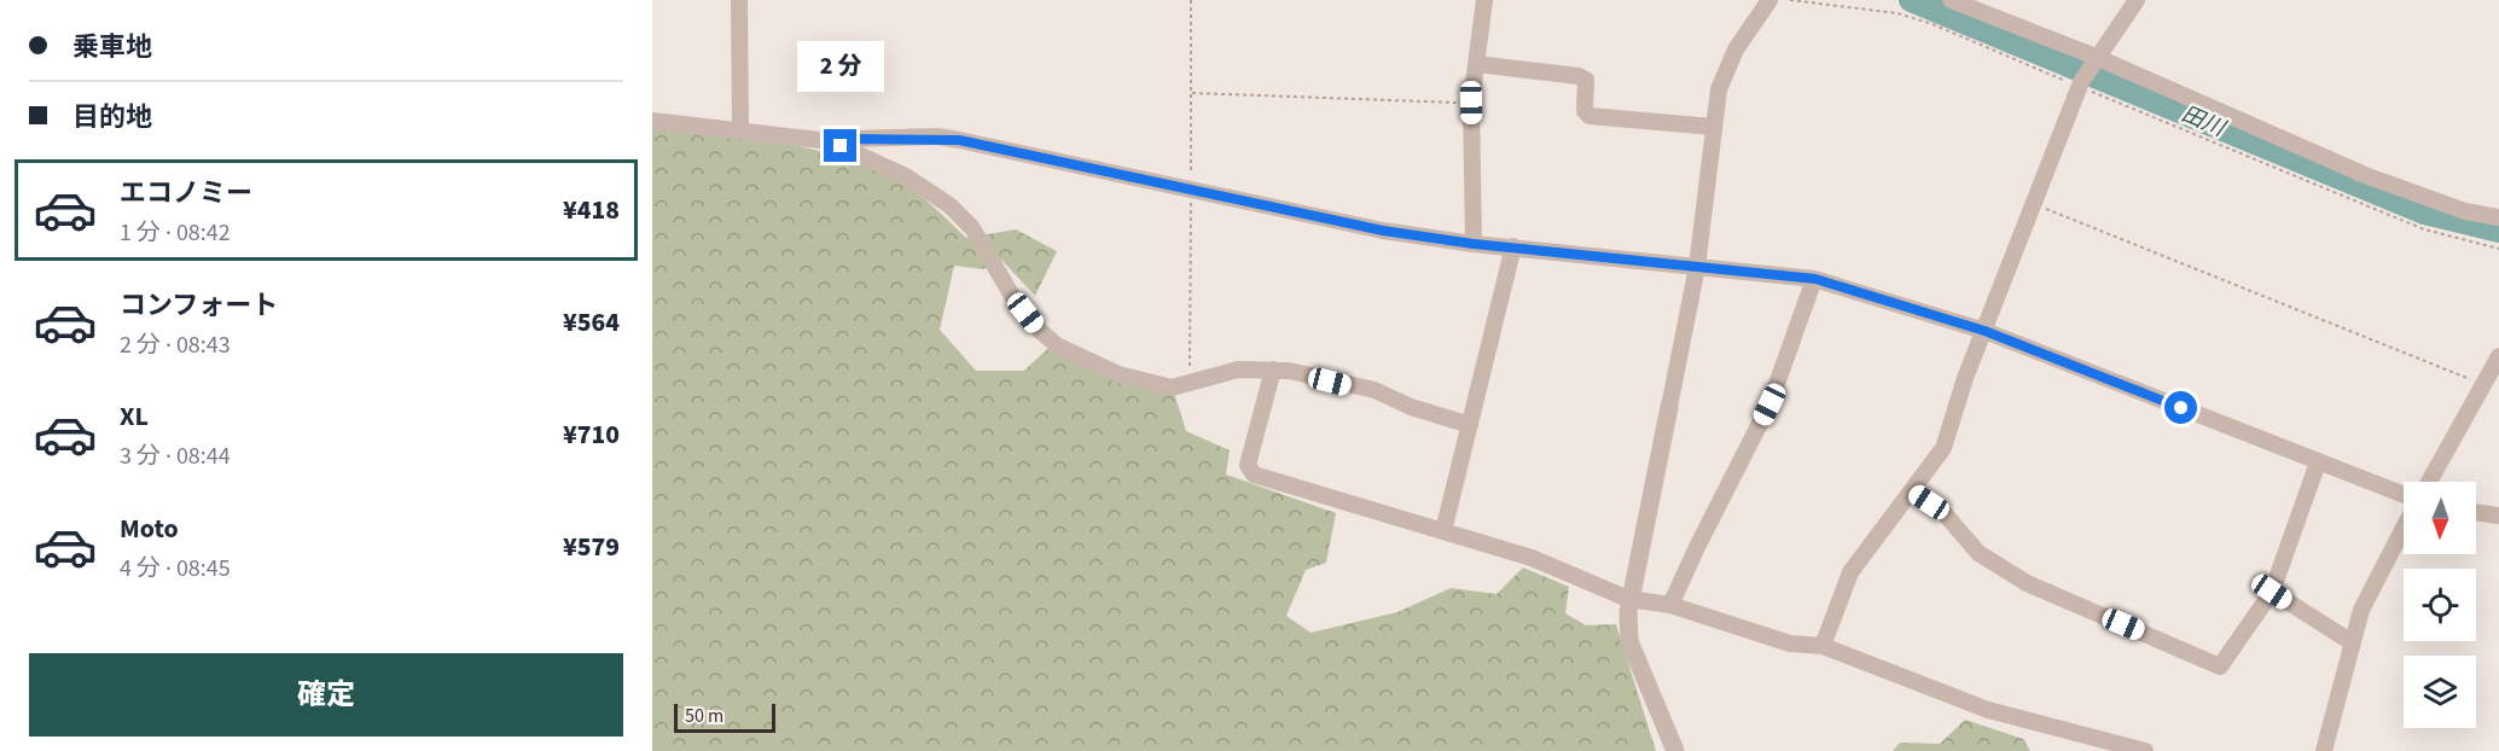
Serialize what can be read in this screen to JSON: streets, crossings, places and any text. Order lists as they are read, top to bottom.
{
  "water": ["田川"],
  "scale_bar": "50 m",
  "north": "bottom",
  "page": {
    "banner": ["乗車地", "目的地"],
    "bubble": "2 分",
    "list": [
      {
        "name": "エコノミー",
        "note": "1 分 · 08:42",
        "value": "¥418"
      },
      {
        "name": "コンフォート",
        "note": "2 分 · 08:43",
        "value": "¥564"
      },
      {
        "name": "XL",
        "note": "3 分 · 08:44",
        "value": "¥710"
      },
      {
        "name": "Moto",
        "note": "4 分 · 08:45",
        "value": "¥579"
      }
    ],
    "buttons": "確定",
    "scale": "50 m"
  }
}
